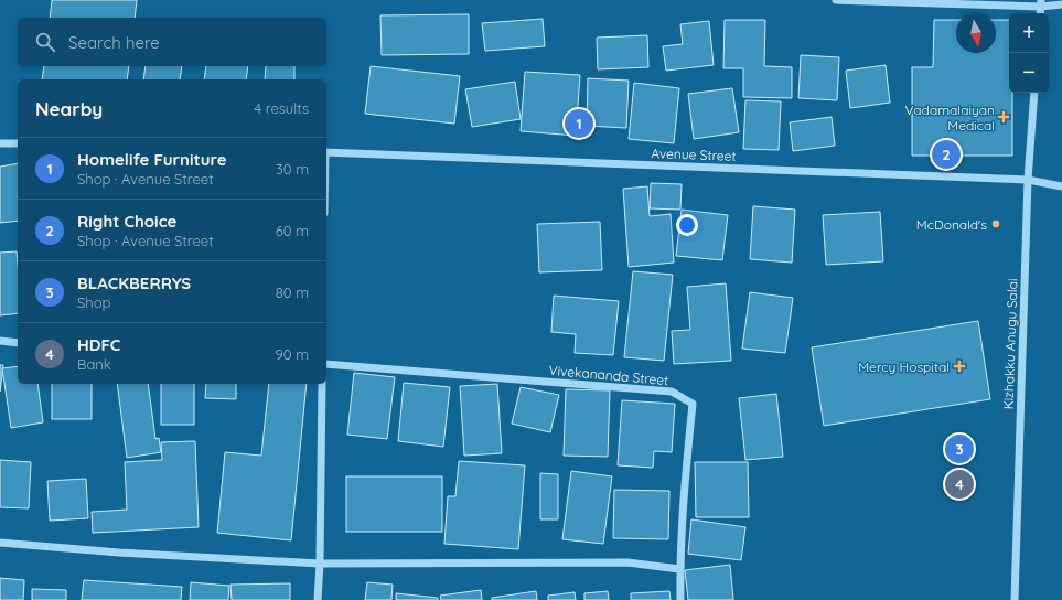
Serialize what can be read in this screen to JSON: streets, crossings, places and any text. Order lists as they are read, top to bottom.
{
  "streets": {
    "street": ["Avenue Street", "Kizhakku Anugu Salai", "Vivekananda Street"]
  },
  "crossings": [
    ["Avenue Street", "Kizhakku Anugu Salai"]
  ],
  "places": {
    "health": ["Vadamalaiyan Medical", "Mercy Hospital"],
    "other": ["McDonald's"]
  },
  "north": "bottom",
  "page": {
    "map_buttons": ["+", "−"],
    "search": "Search here",
    "heading": ["Nearby", "4 results"],
    "pins": [
      "1",
      "2",
      "3",
      "4"
    ],
    "list": [
      {
        "mark": "1",
        "name": "Homelife Furniture",
        "note": "Shop · Avenue Street",
        "value": "30 m"
      },
      {
        "mark": "2",
        "name": "Right Choice",
        "note": "Shop · Avenue Street",
        "value": "60 m"
      },
      {
        "mark": "3",
        "name": "BLACKBERRYS",
        "note": "Shop",
        "value": "80 m"
      },
      {
        "mark": "4",
        "name": "HDFC",
        "note": "Bank",
        "value": "90 m"
      }
    ]
  }
}
